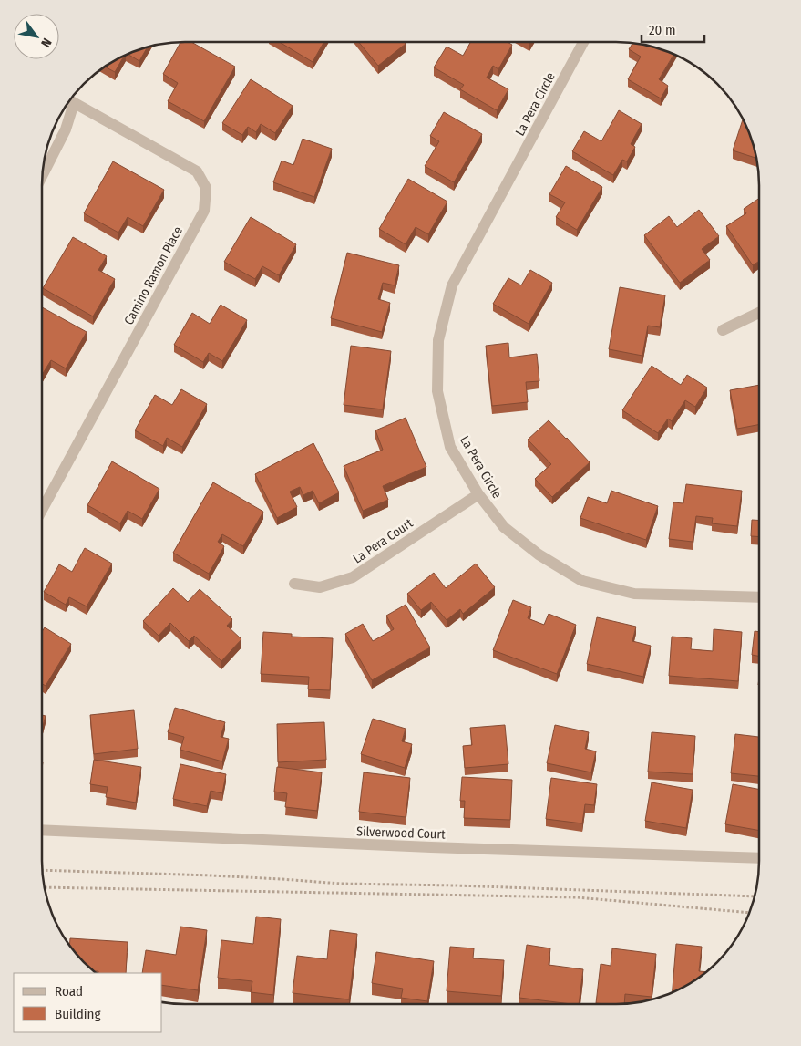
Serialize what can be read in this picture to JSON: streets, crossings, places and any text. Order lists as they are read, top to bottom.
{
  "streets": {
    "street": [
      "La Pera Circle",
      "Camino Ramon Place",
      "La Pera Court",
      "Silverwood Court"
    ]
  },
  "crossings": [
    ["La Pera Circle", "La Pera Court"]
  ],
  "legend": ["Road", "Building"],
  "scale_bar": "20 m",
  "north": "bottom right"
}
